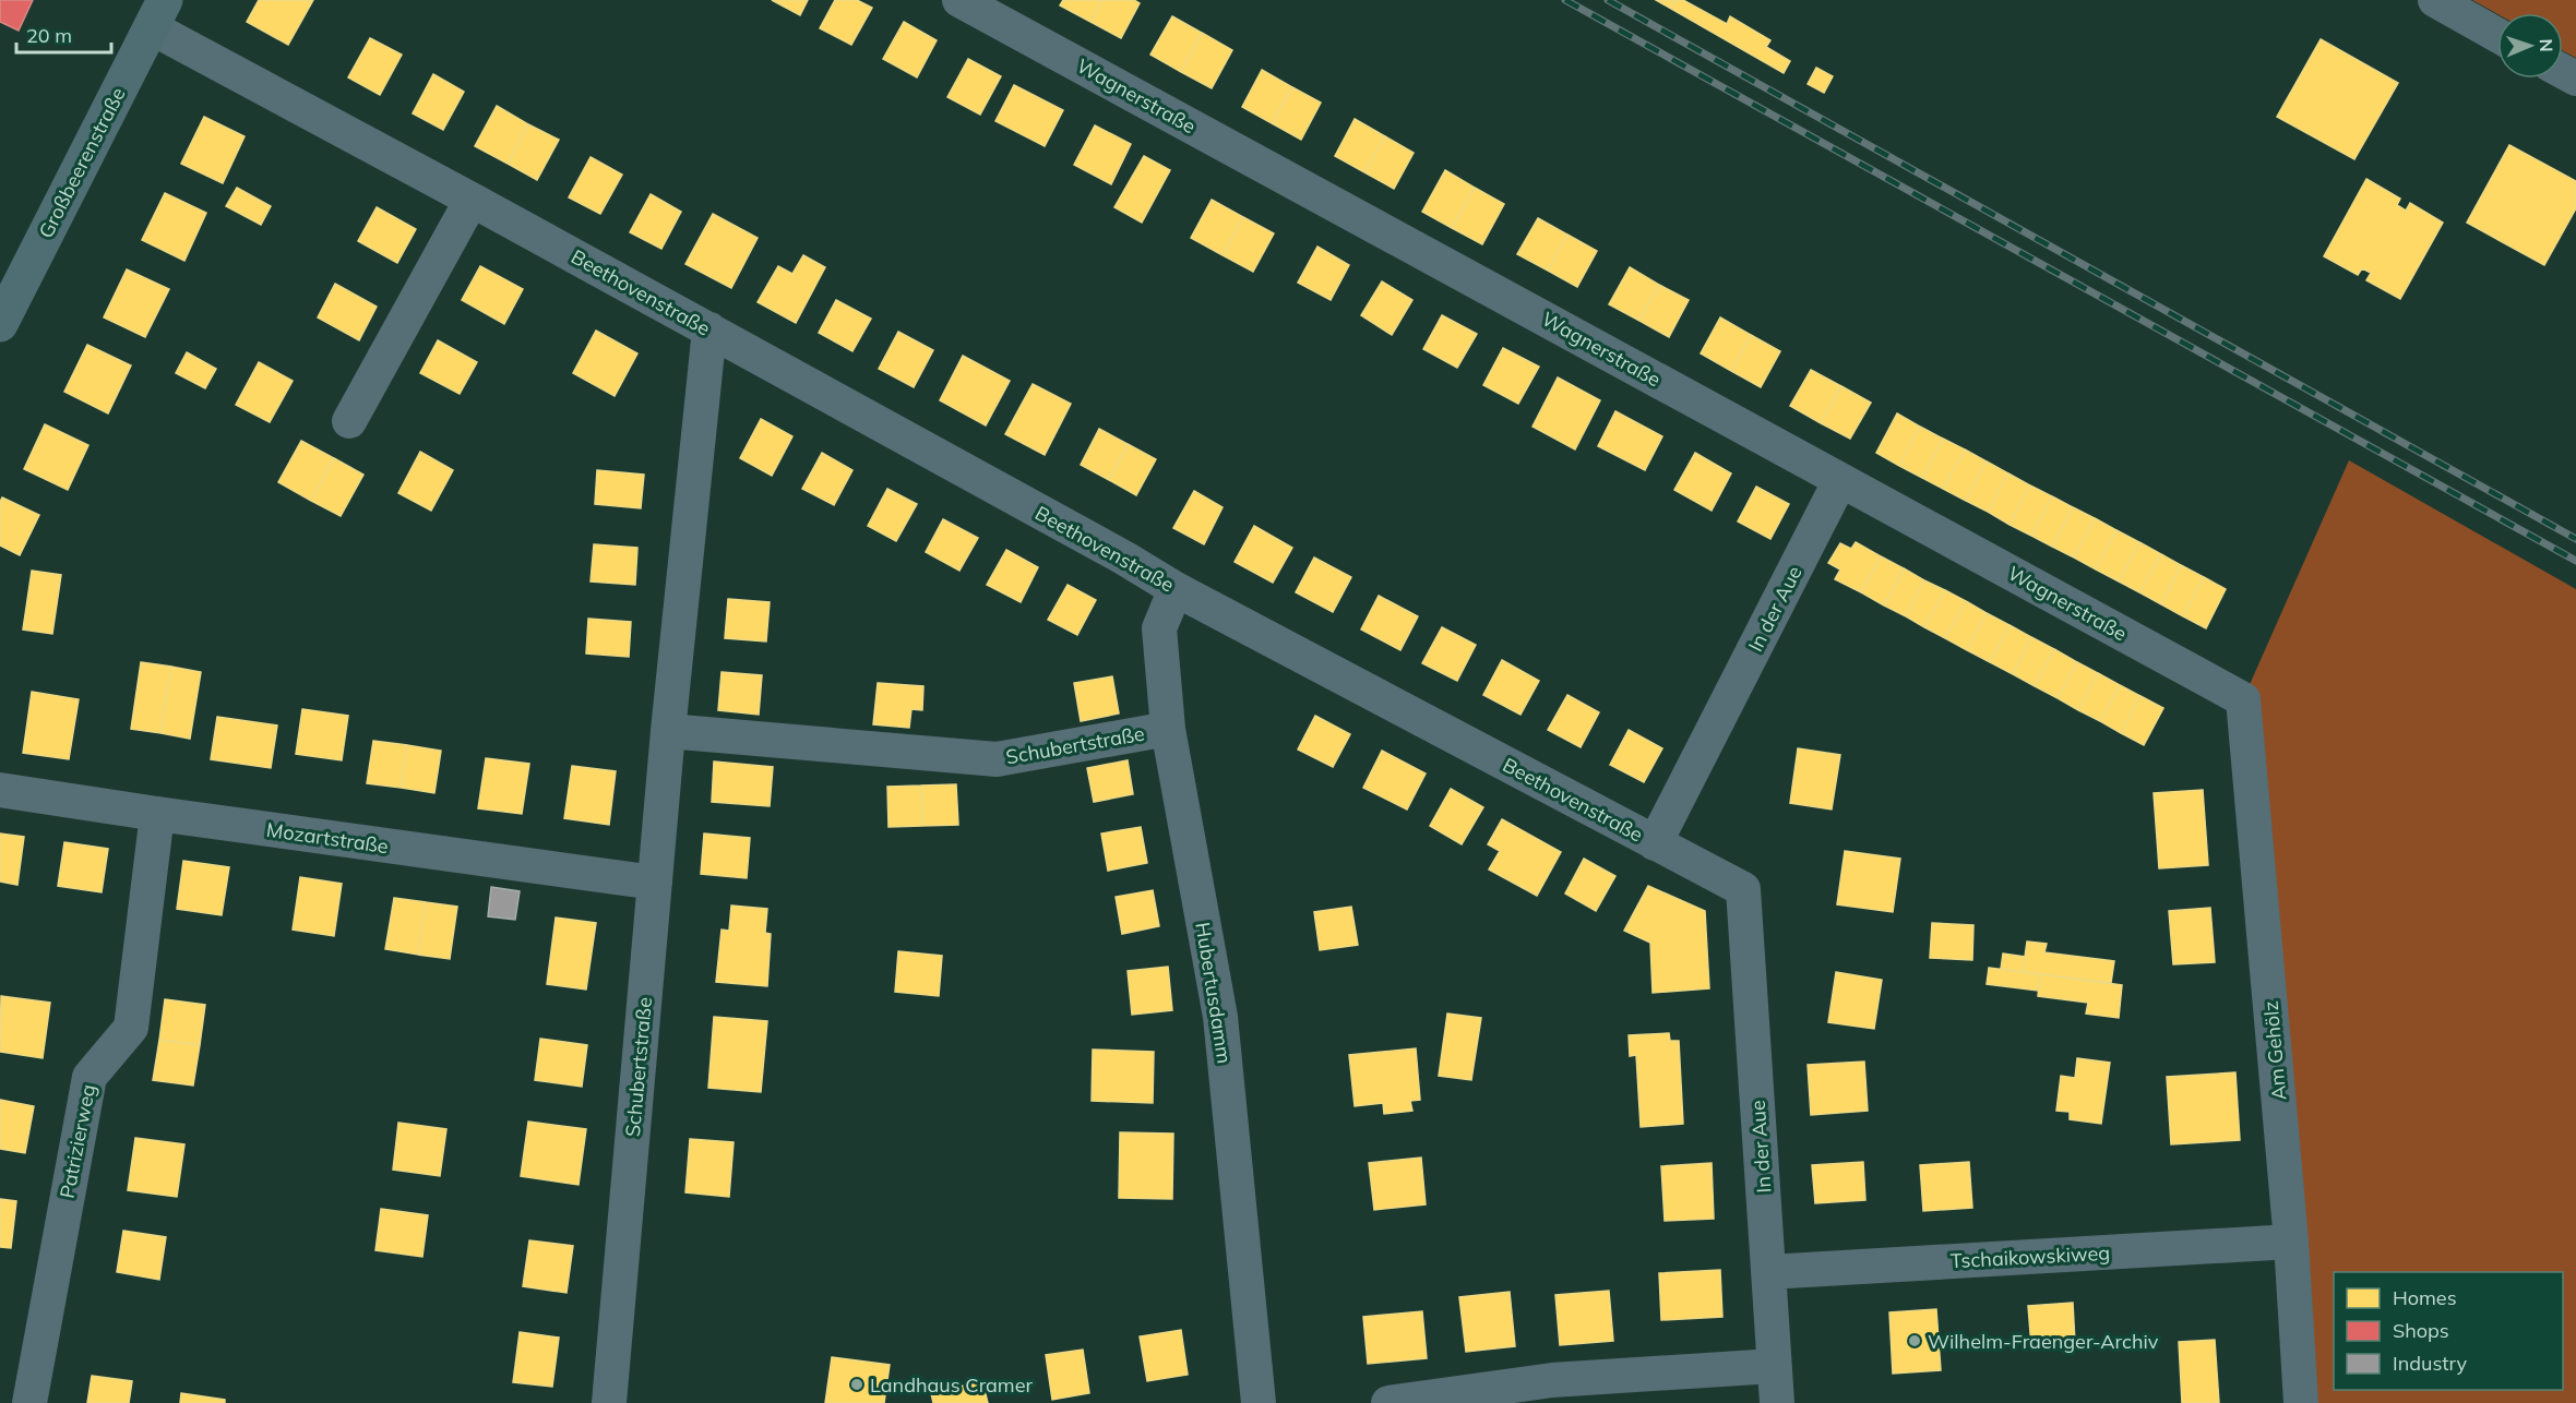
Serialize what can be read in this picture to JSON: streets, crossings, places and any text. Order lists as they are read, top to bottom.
{
  "streets": {
    "street": [
      "Wagnerstraße",
      "Großbeerenstraße",
      "Beethovenstraße",
      "In der Aue",
      "Schubertstraße",
      "Mozartstraße",
      "Hubertusdamm",
      "Am Gehölz",
      "Patrizierweg",
      "Tschaikowskiweg"
    ]
  },
  "crossings": [
    ["Wagnerstraße", "In der Aue"],
    ["Wagnerstraße", "Am Gehölz"],
    ["Großbeerenstraße", "Beethovenstraße"],
    ["Beethovenstraße", "In der Aue"],
    ["Beethovenstraße", "Schubertstraße"],
    ["Beethovenstraße", "Hubertusdamm"],
    ["In der Aue", "Tschaikowskiweg"],
    ["Schubertstraße", "Mozartstraße"],
    ["Schubertstraße", "Hubertusdamm"],
    ["Mozartstraße", "Patrizierweg"],
    ["Am Gehölz", "Tschaikowskiweg"]
  ],
  "places": ["Wilhelm-Fraenger-Archiv", "Landhaus Cramer"],
  "legend": ["Homes", "Shops", "Industry"],
  "scale_bar": "20 m",
  "north": "right"
}
